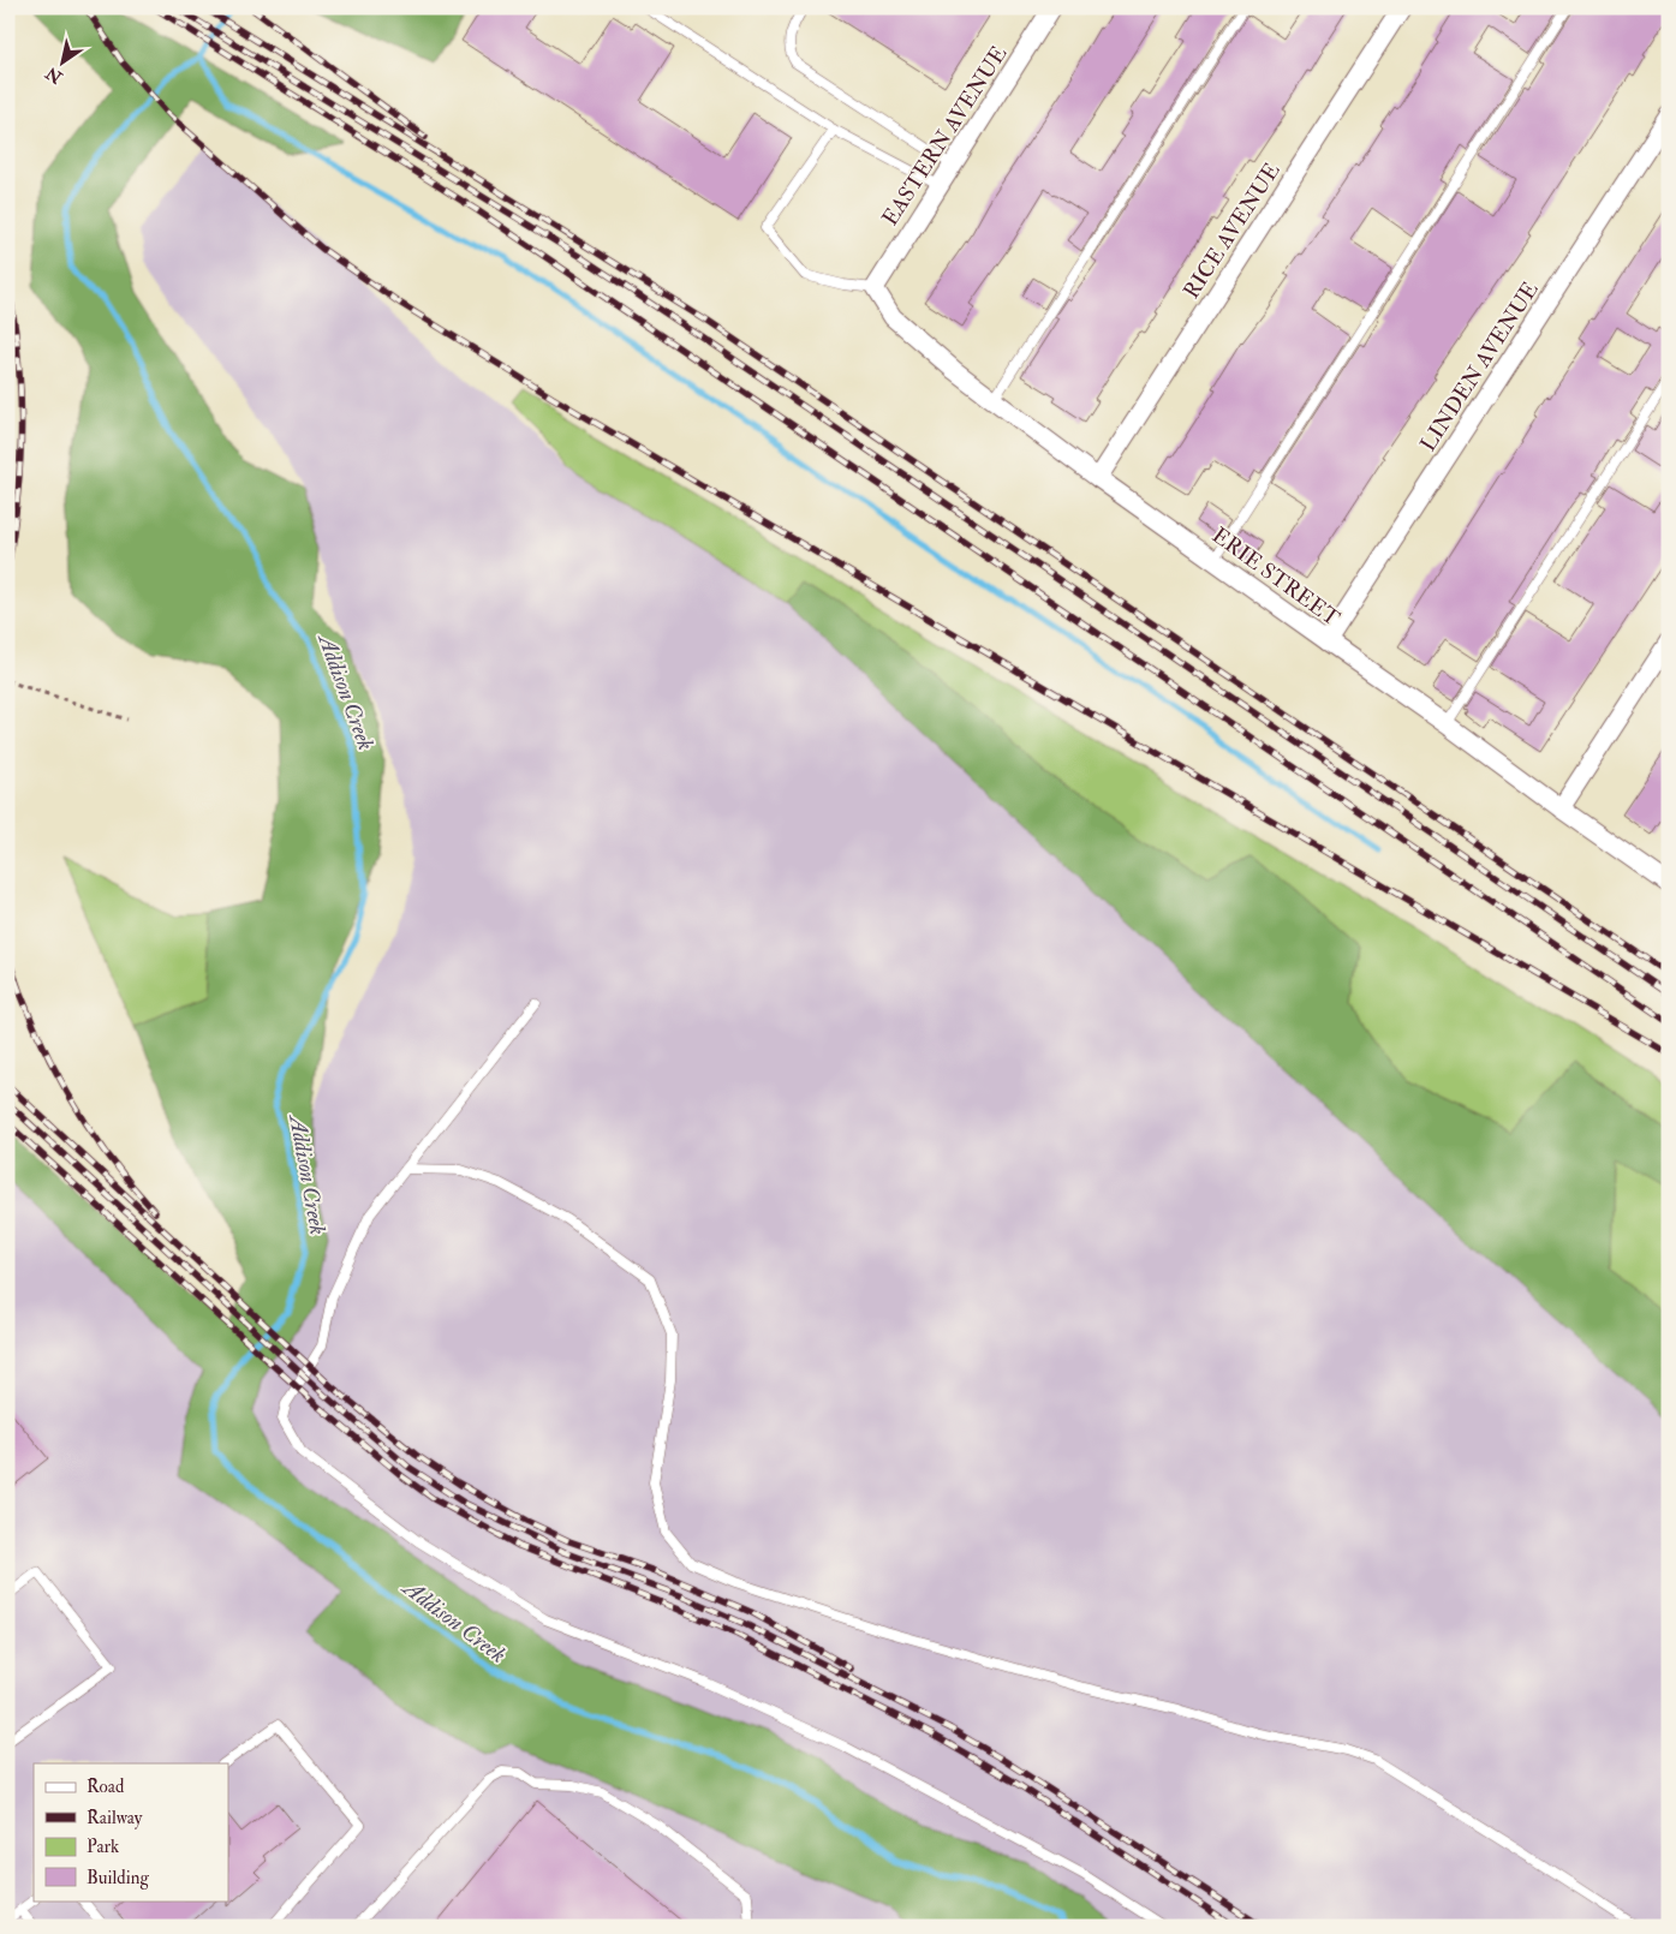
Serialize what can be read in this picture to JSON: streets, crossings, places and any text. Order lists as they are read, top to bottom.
{
  "streets": {
    "street": [
      "EASTERN AVENUE",
      "RICE AVENUE",
      "LINDEN AVENUE",
      "ERIE STREET"
    ]
  },
  "crossings": [
    ["EASTERN AVENUE", "ERIE STREET"],
    ["RICE AVENUE", "ERIE STREET"],
    ["LINDEN AVENUE", "ERIE STREET"]
  ],
  "water": ["Addison Creek"],
  "legend": [
    "Road",
    "Railway",
    "Park",
    "Building"
  ],
  "north": "bottom left"
}
